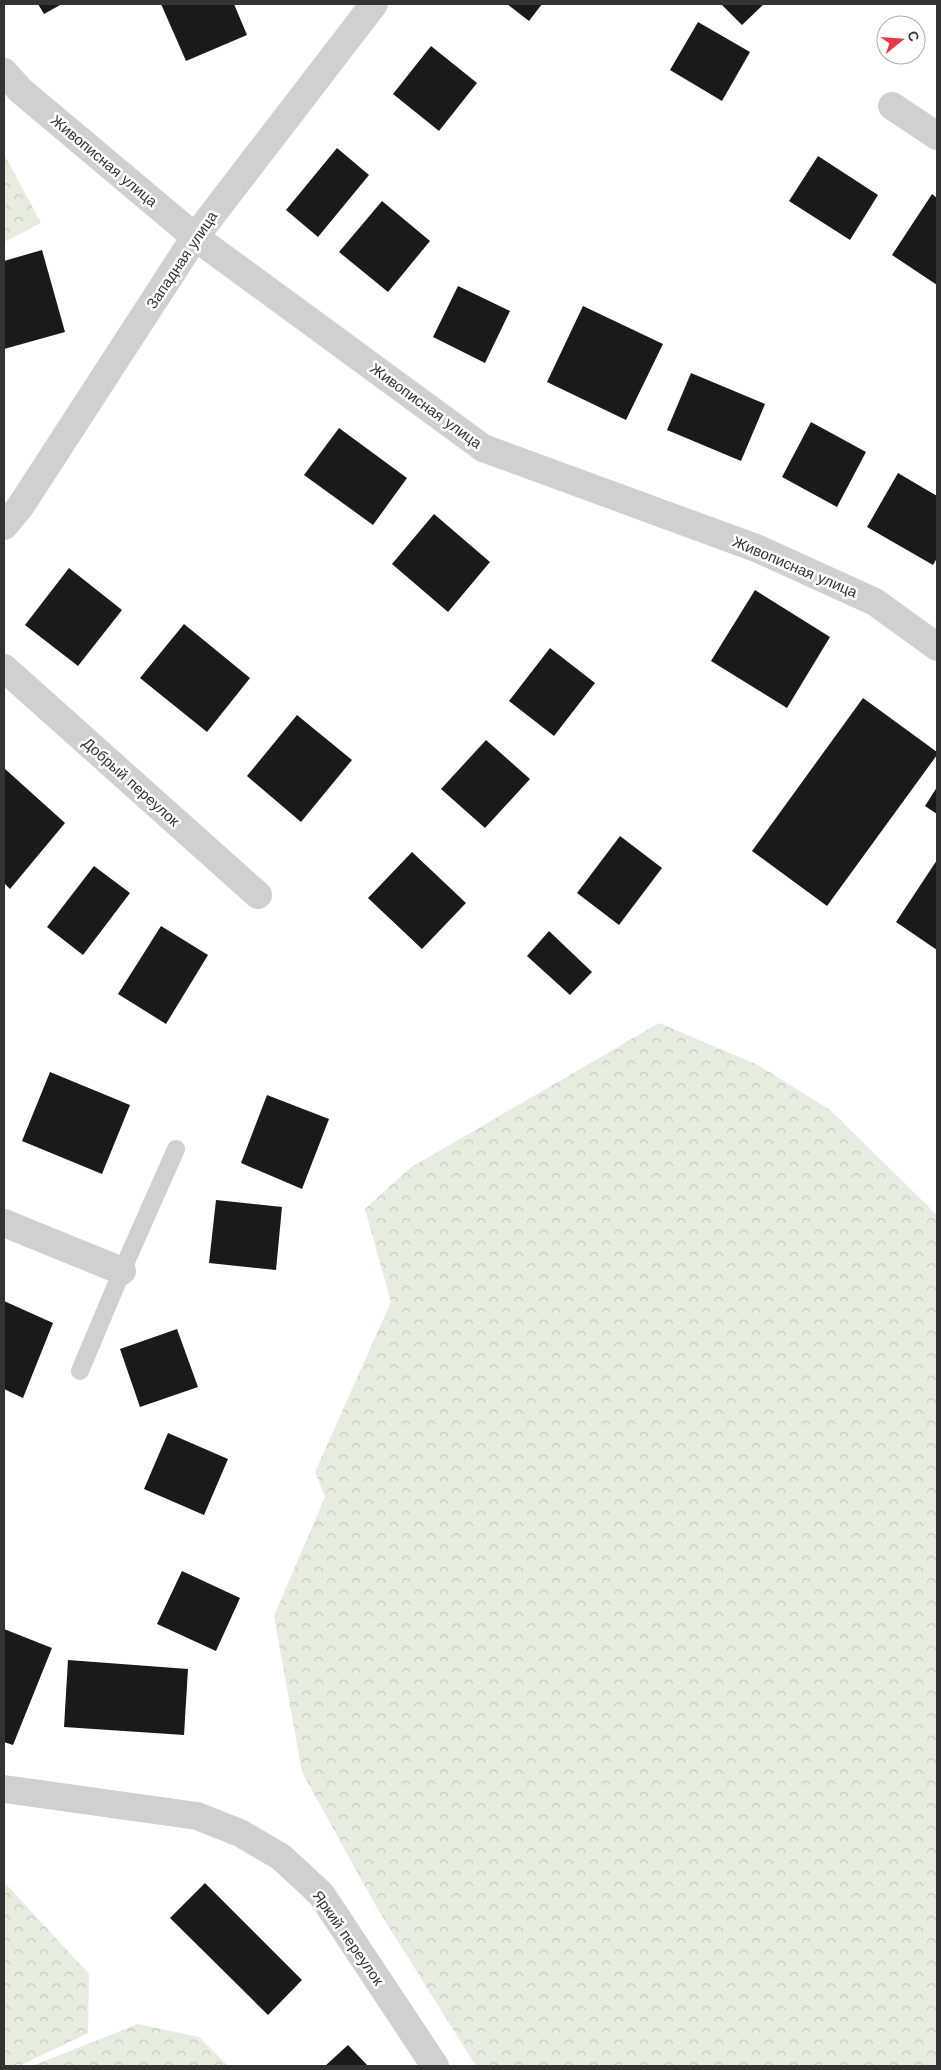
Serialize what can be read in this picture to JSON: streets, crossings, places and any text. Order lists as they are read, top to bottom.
{
  "streets": {
    "street": [
      "Живописная улица",
      "Западная улица",
      "Добрый переулок",
      "Яркий переулок"
    ]
  },
  "crossings": [
    ["Живописная улица", "Западная улица"]
  ],
  "north": "right"
}
